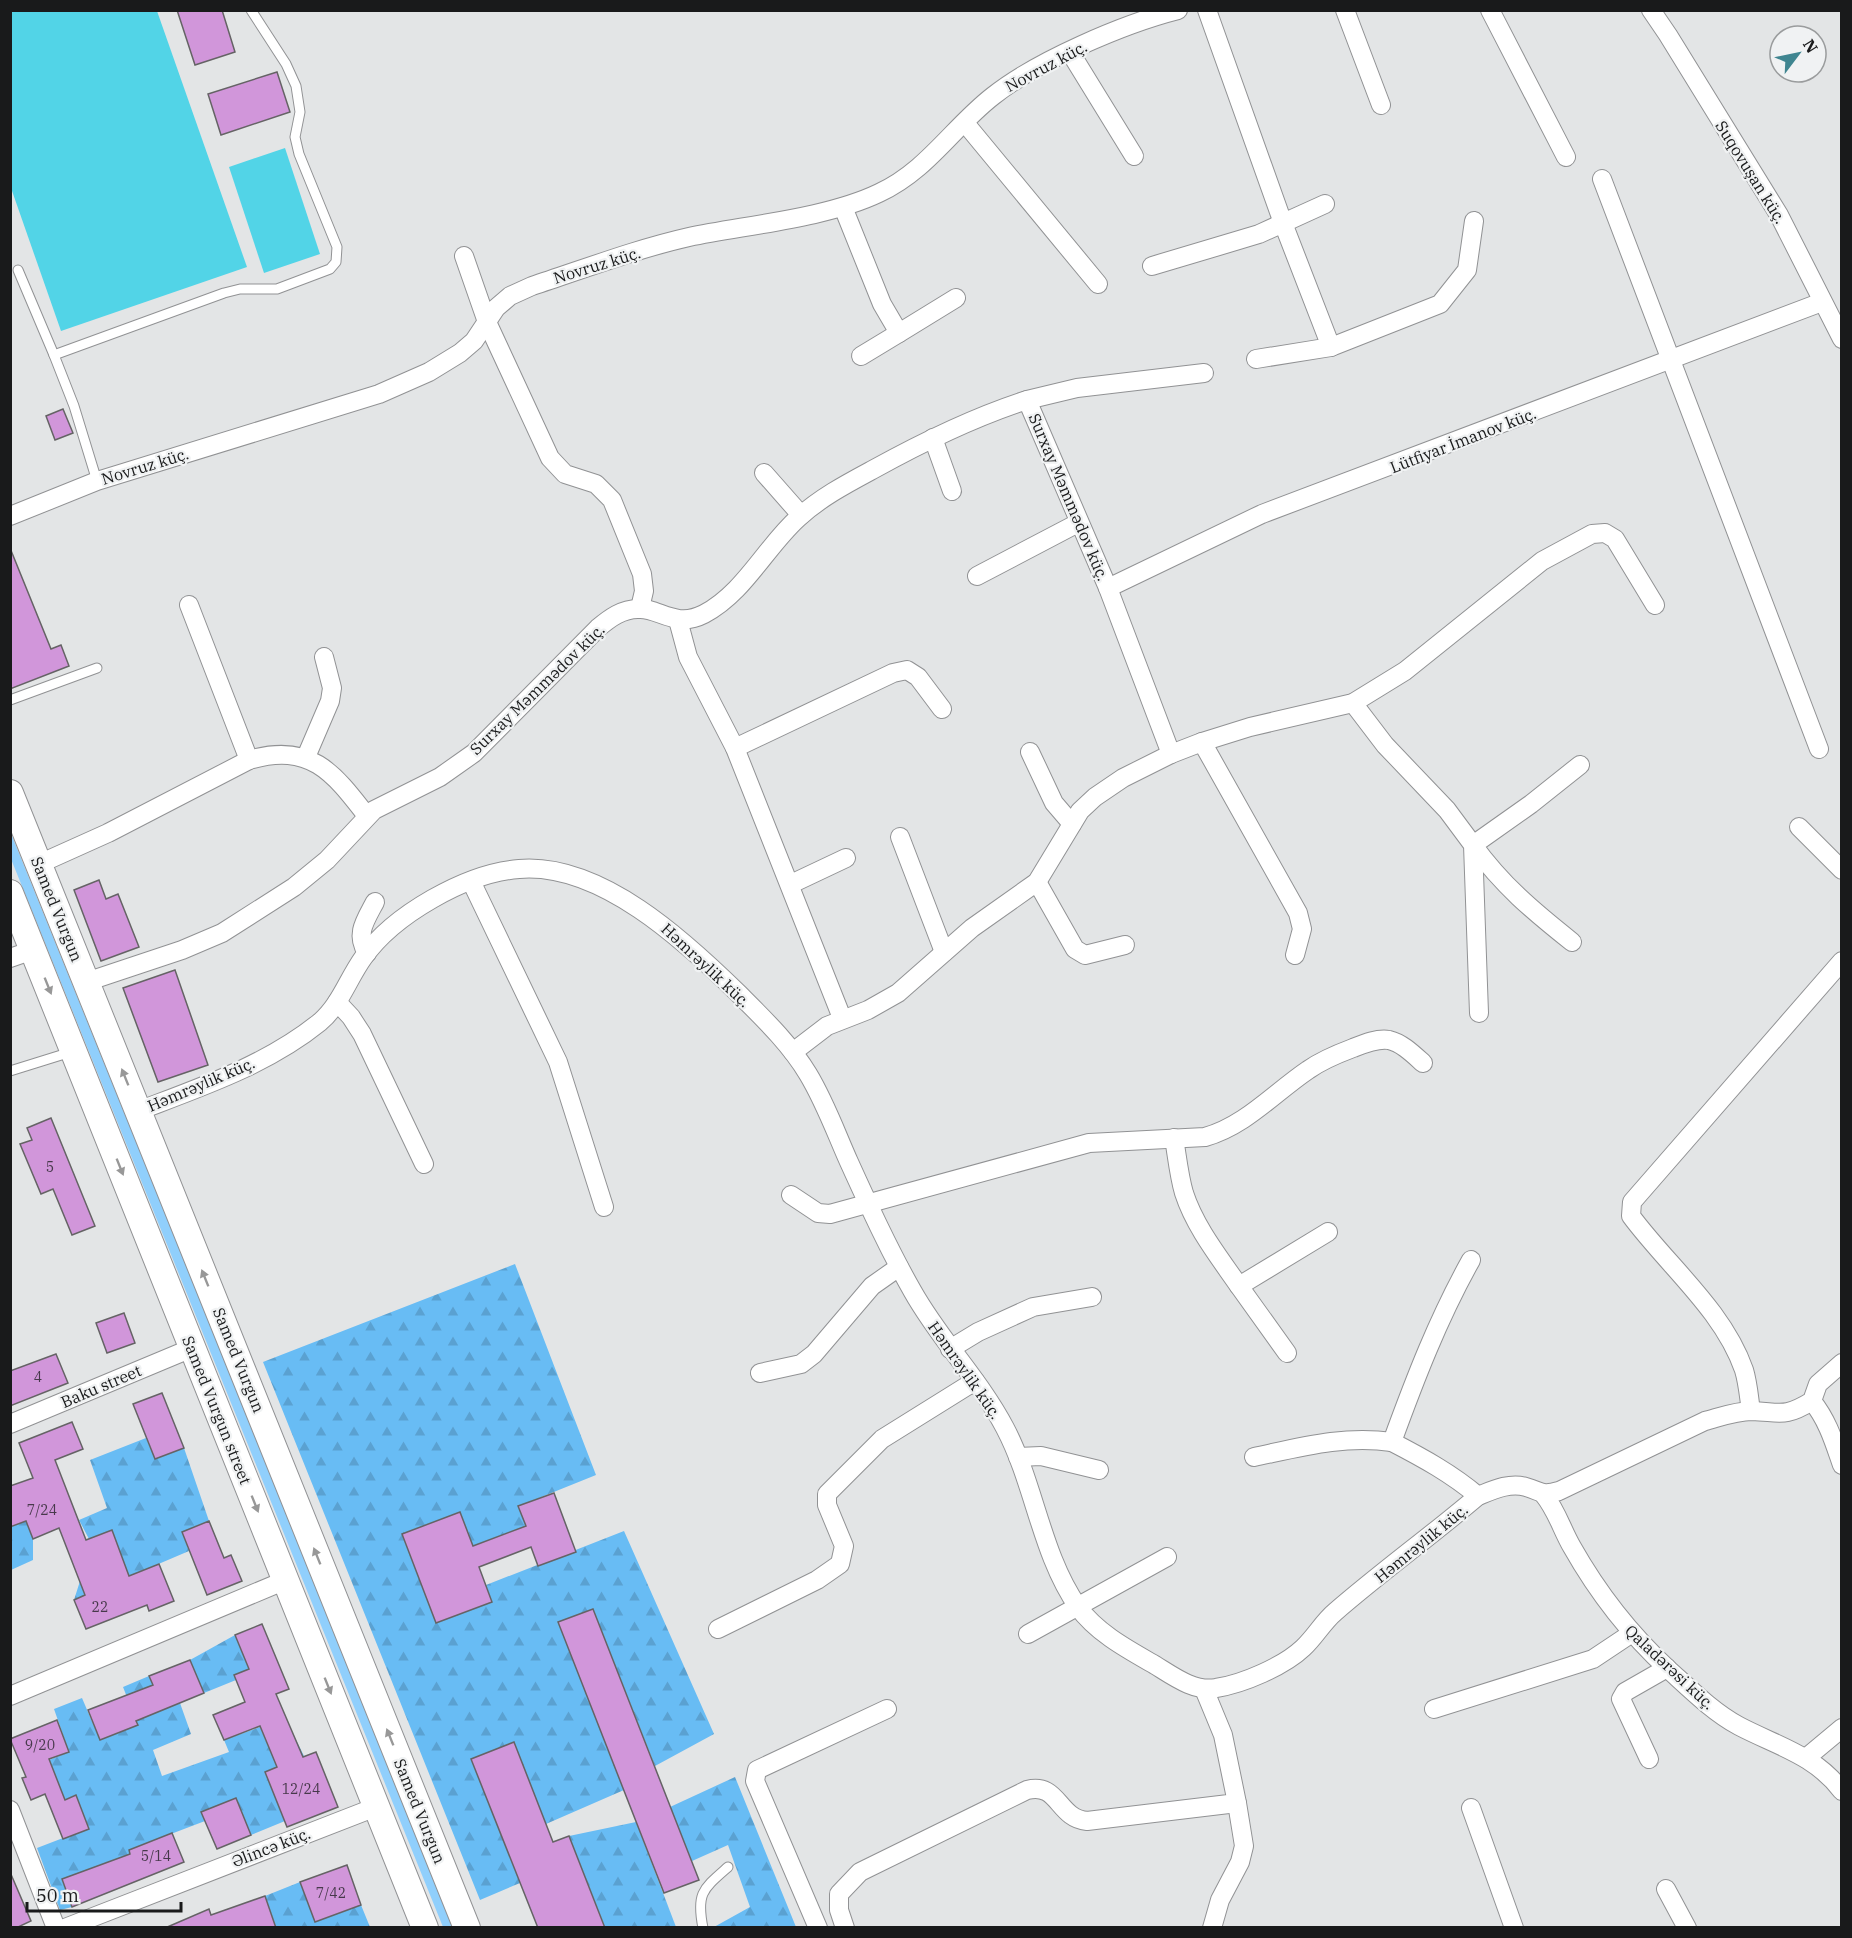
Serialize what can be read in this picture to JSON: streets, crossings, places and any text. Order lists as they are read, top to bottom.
{
  "streets": {
    "main road": ["Samed Vurgun", "Samed Vurgun street"],
    "street": [
      "Novruz küç.",
      "Suqovuşan küç.",
      "Lütfiyar İmanov küç.",
      "Surxay Məmmədov küç.",
      "Həmrəylik küç.",
      "Baku street",
      "Qaladərəsi küç.",
      "Əlincə küç."
    ]
  },
  "crossings": [
    ["Suqovuşan küç.", "Lütfiyar İmanov küç."],
    ["Lütfiyar İmanov küç.", "Surxay Məmmədov küç."],
    ["Surxay Məmmədov küç.", "Samed Vurgun"],
    ["Samed Vurgun", "Həmrəylik küç."],
    ["Həmrəylik küç.", "Qaladərəsi küç."],
    ["Baku street", "Samed Vurgun street"],
    ["Samed Vurgun street", "Əlincə küç."]
  ],
  "one_way": ["Samed Vurgun", "Samed Vurgun street"],
  "house_numbers": [
    "5",
    "4",
    "7/24",
    "22",
    "9/20",
    "12/24",
    "5/14",
    "7/42"
  ],
  "scale_bar": "50 m",
  "north": "top right"
}
